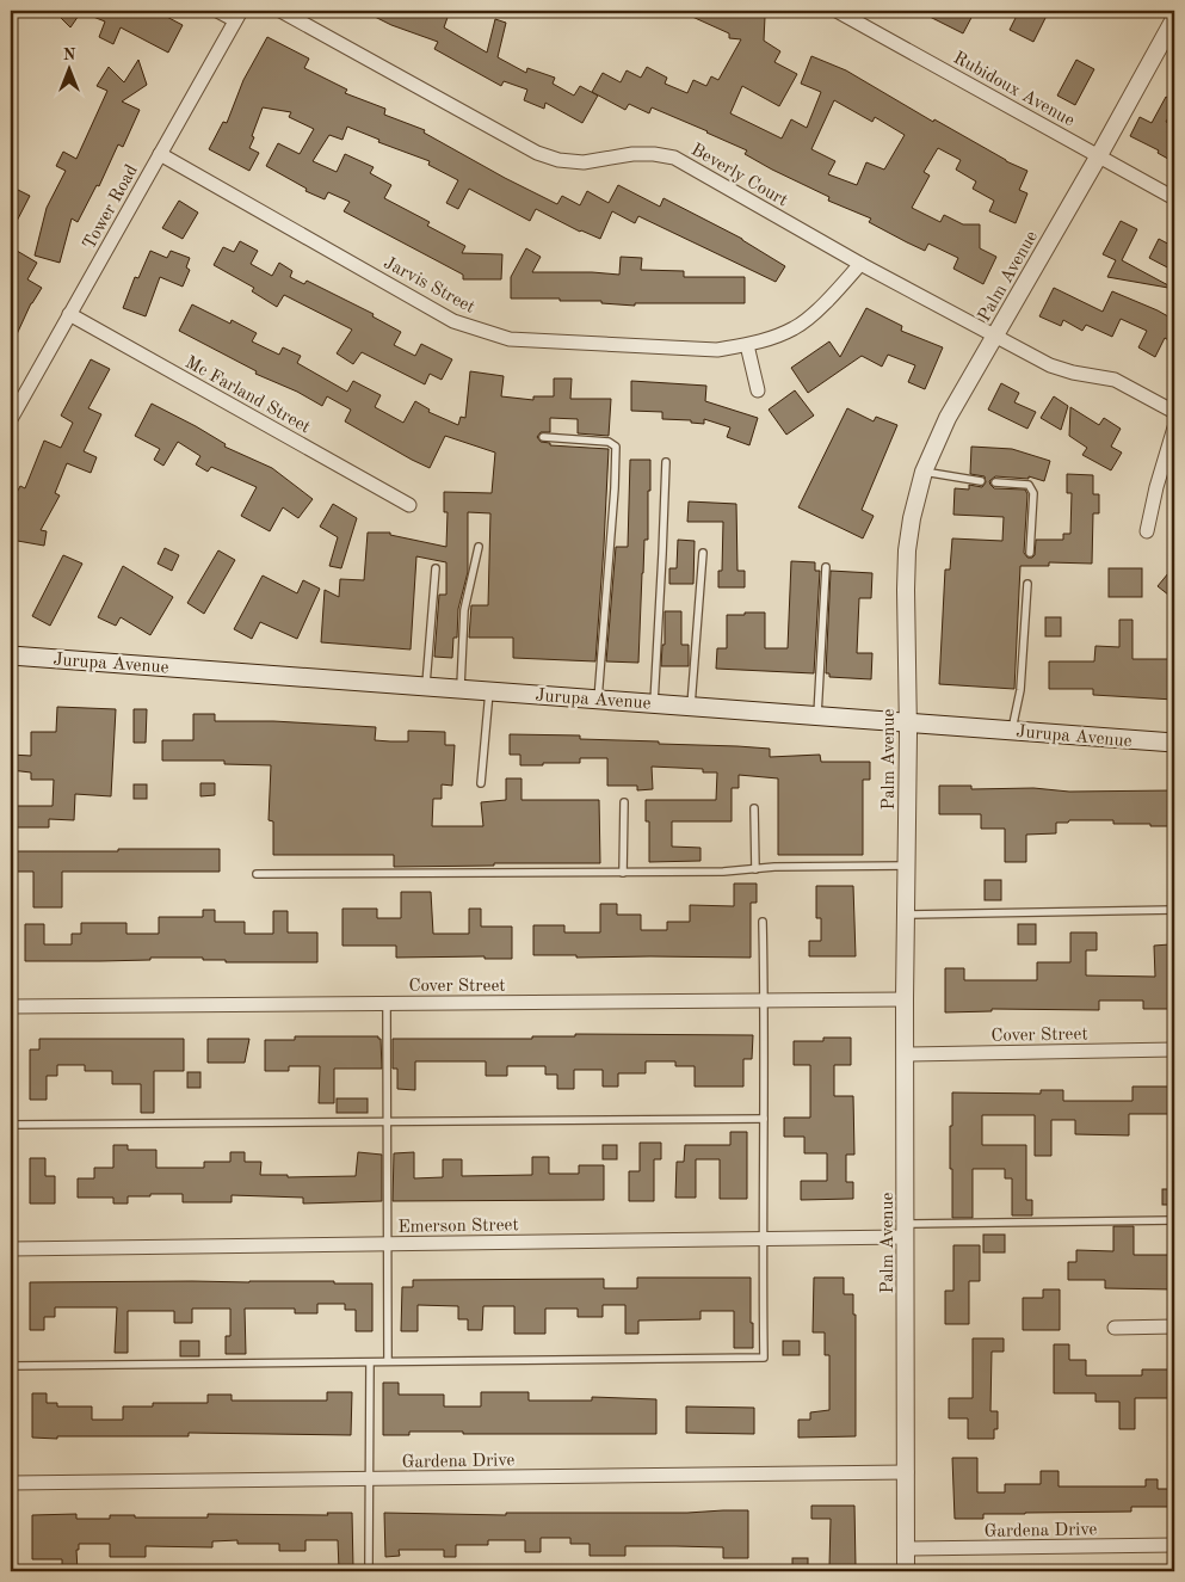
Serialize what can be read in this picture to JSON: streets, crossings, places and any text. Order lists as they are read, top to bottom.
{
  "streets": {
    "main road": ["Jurupa Avenue"],
    "street": [
      "Rubidoux Avenue",
      "Beverly Court",
      "Tower Road",
      "Palm Avenue",
      "Jarvis Street",
      "Mc Farland Street",
      "Cover Street",
      "Emerson Street",
      "Gardena Drive"
    ]
  },
  "crossings": [
    ["Rubidoux Avenue", "Palm Avenue"],
    ["Beverly Court", "Palm Avenue"],
    ["Beverly Court", "Jarvis Street"],
    ["Tower Road", "Jarvis Street"],
    ["Tower Road", "Mc Farland Street"],
    ["Palm Avenue", "Jurupa Avenue"],
    ["Palm Avenue", "Cover Street"],
    ["Palm Avenue", "Emerson Street"],
    ["Palm Avenue", "Gardena Drive"]
  ],
  "north": "top"
}
